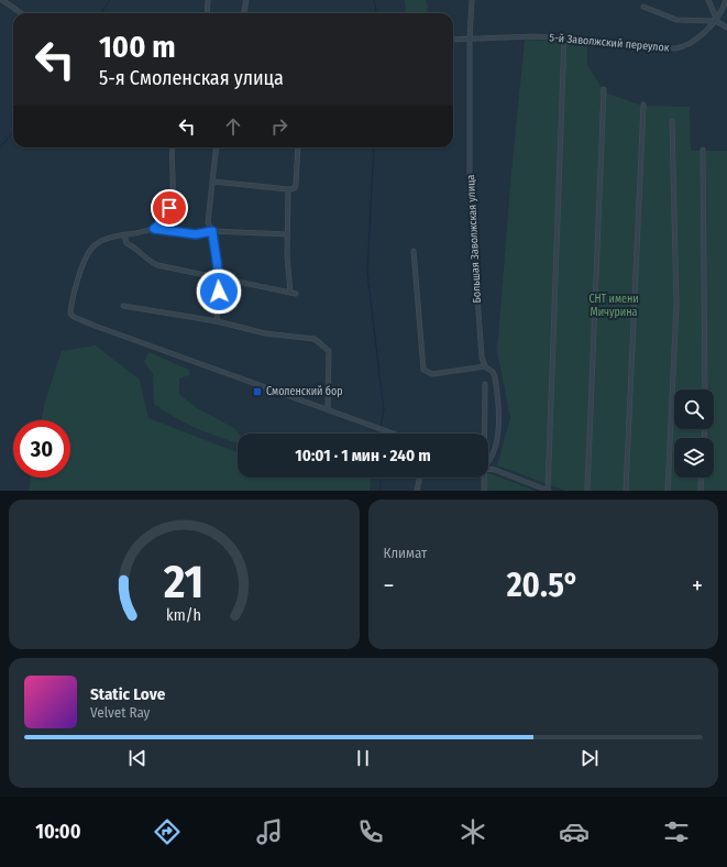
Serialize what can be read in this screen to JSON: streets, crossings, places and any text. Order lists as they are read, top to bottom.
{
  "streets": {
    "street": ["5-й Заволжский переулок", "Большая Заволжская улица"]
  },
  "crossings": [
    ["5-й Заволжский переулок", "Большая Заволжская улица"]
  ],
  "parks": ["СНТ имени Мичурина"],
  "places": {
    "transit": ["Смоленский бор"]
  },
  "page": {
    "turn": ["100 m", "5-я Смоленская улица"],
    "limit": "30",
    "trip": "10:01 · 1 мин · 240 m",
    "tile": "Климат",
    "heat": ["−", "20.5°", "+"],
    "song": ["Static Love", "Velvet Ray"],
    "tabs": "10:00",
    "gauge": ["21", "km/h"]
  }
}
